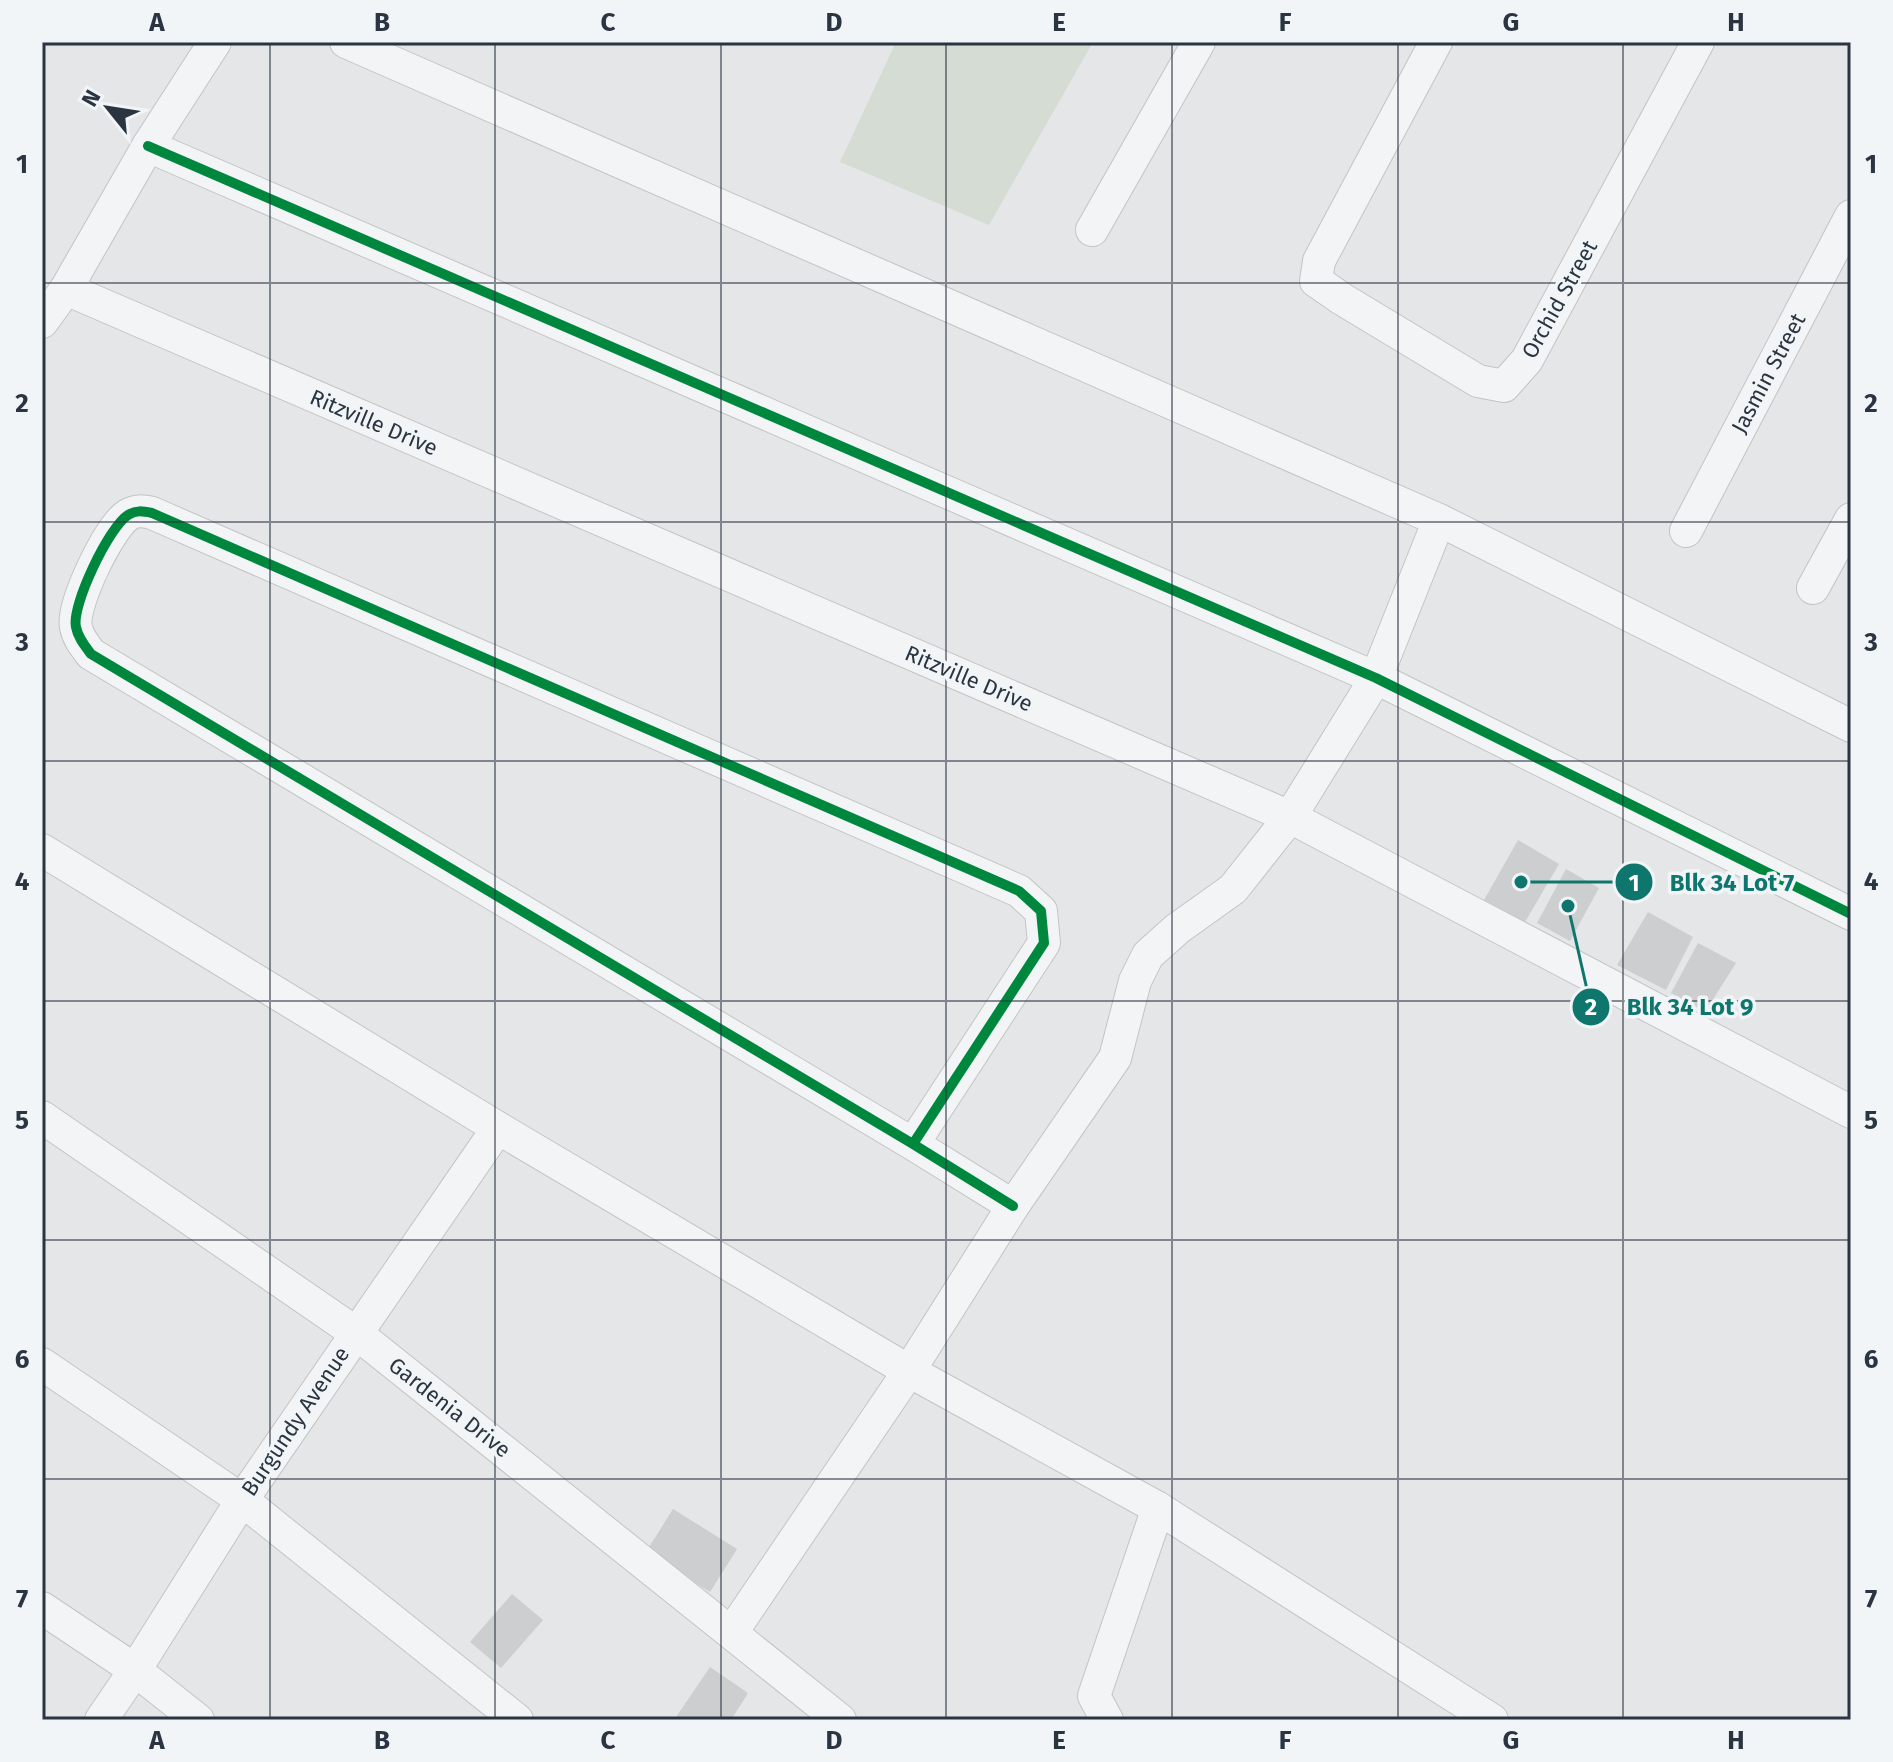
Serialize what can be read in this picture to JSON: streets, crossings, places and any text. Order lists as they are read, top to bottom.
{
  "streets": {
    "street": [
      "Orchid Street",
      "Jasmin Street",
      "Ritzville Drive",
      "Gardenia Drive",
      "Burgundy Avenue"
    ]
  },
  "crossings": [
    ["Gardenia Drive", "Burgundy Avenue"]
  ],
  "places": ["Blk 34 Lot 7", "Blk 34 Lot 9"],
  "north": "top left",
  "grid": {
    "columns": [
      "A",
      "B",
      "C",
      "D",
      "E",
      "F",
      "G",
      "H"
    ],
    "rows": [
      "1",
      "2",
      "3",
      "4",
      "5",
      "6",
      "7"
    ]
  }
}
